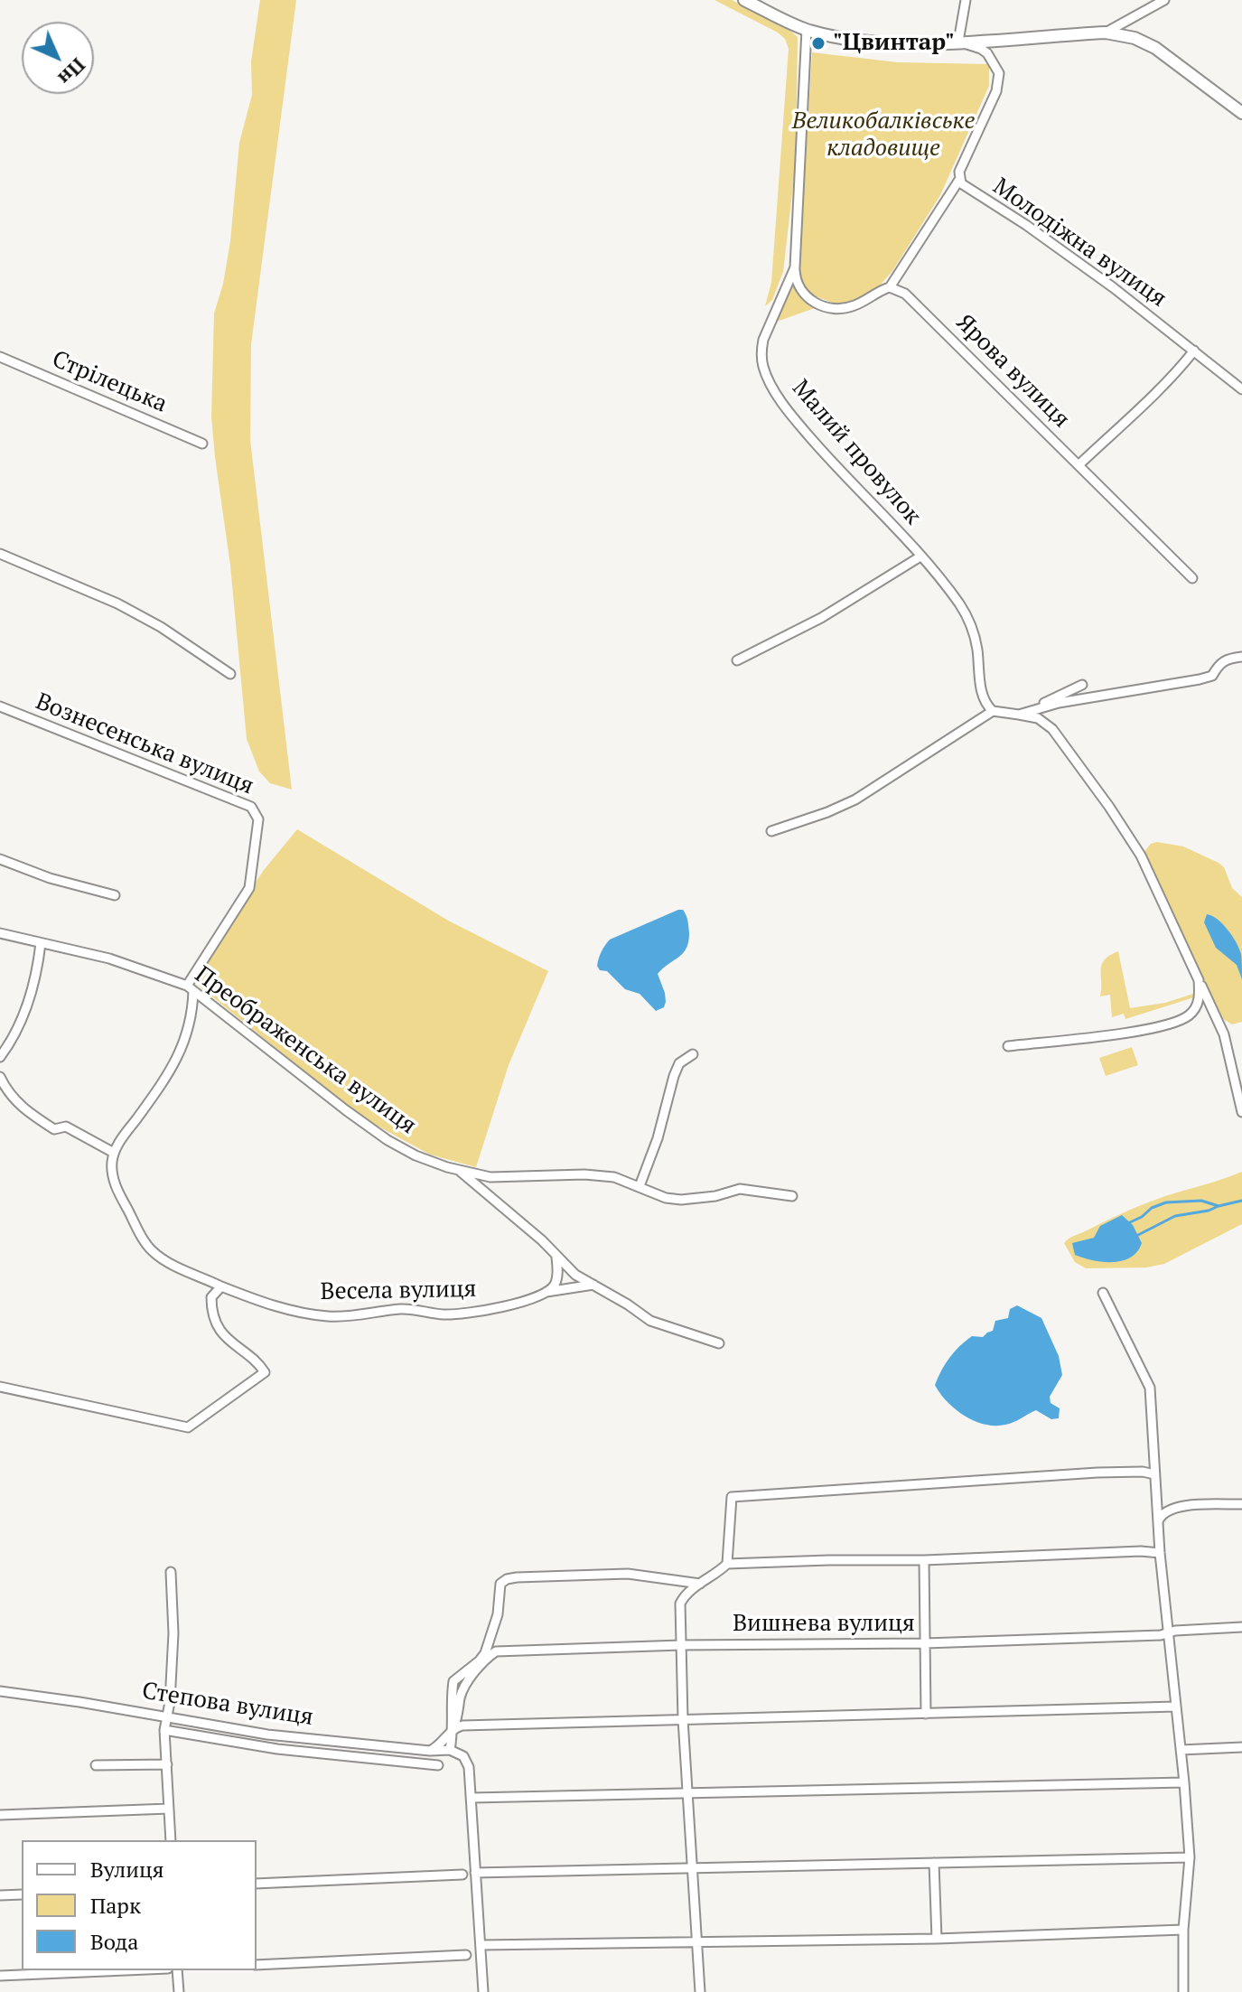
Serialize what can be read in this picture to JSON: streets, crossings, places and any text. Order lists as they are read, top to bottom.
{
  "streets": {
    "street": [
      "Молодіжна вулиця",
      "Ярова вулиця",
      "Стрілецька",
      "Малий провулок",
      "Вознесенська вулиця",
      "Преображенська вулиця",
      "Весела вулиця",
      "Вишнева вулиця",
      "Степова вулиця"
    ]
  },
  "crossings": [
    ["Вознесенська вулиця", "Преображенська вулиця"],
    ["Преображенська вулиця", "Весела вулиця"]
  ],
  "parks": ["Великобалківське кладовище"],
  "places": ["\"Цвинтар\""],
  "legend": ["Вулиця", "Парк", "Вода"],
  "north": "bottom right"
}
